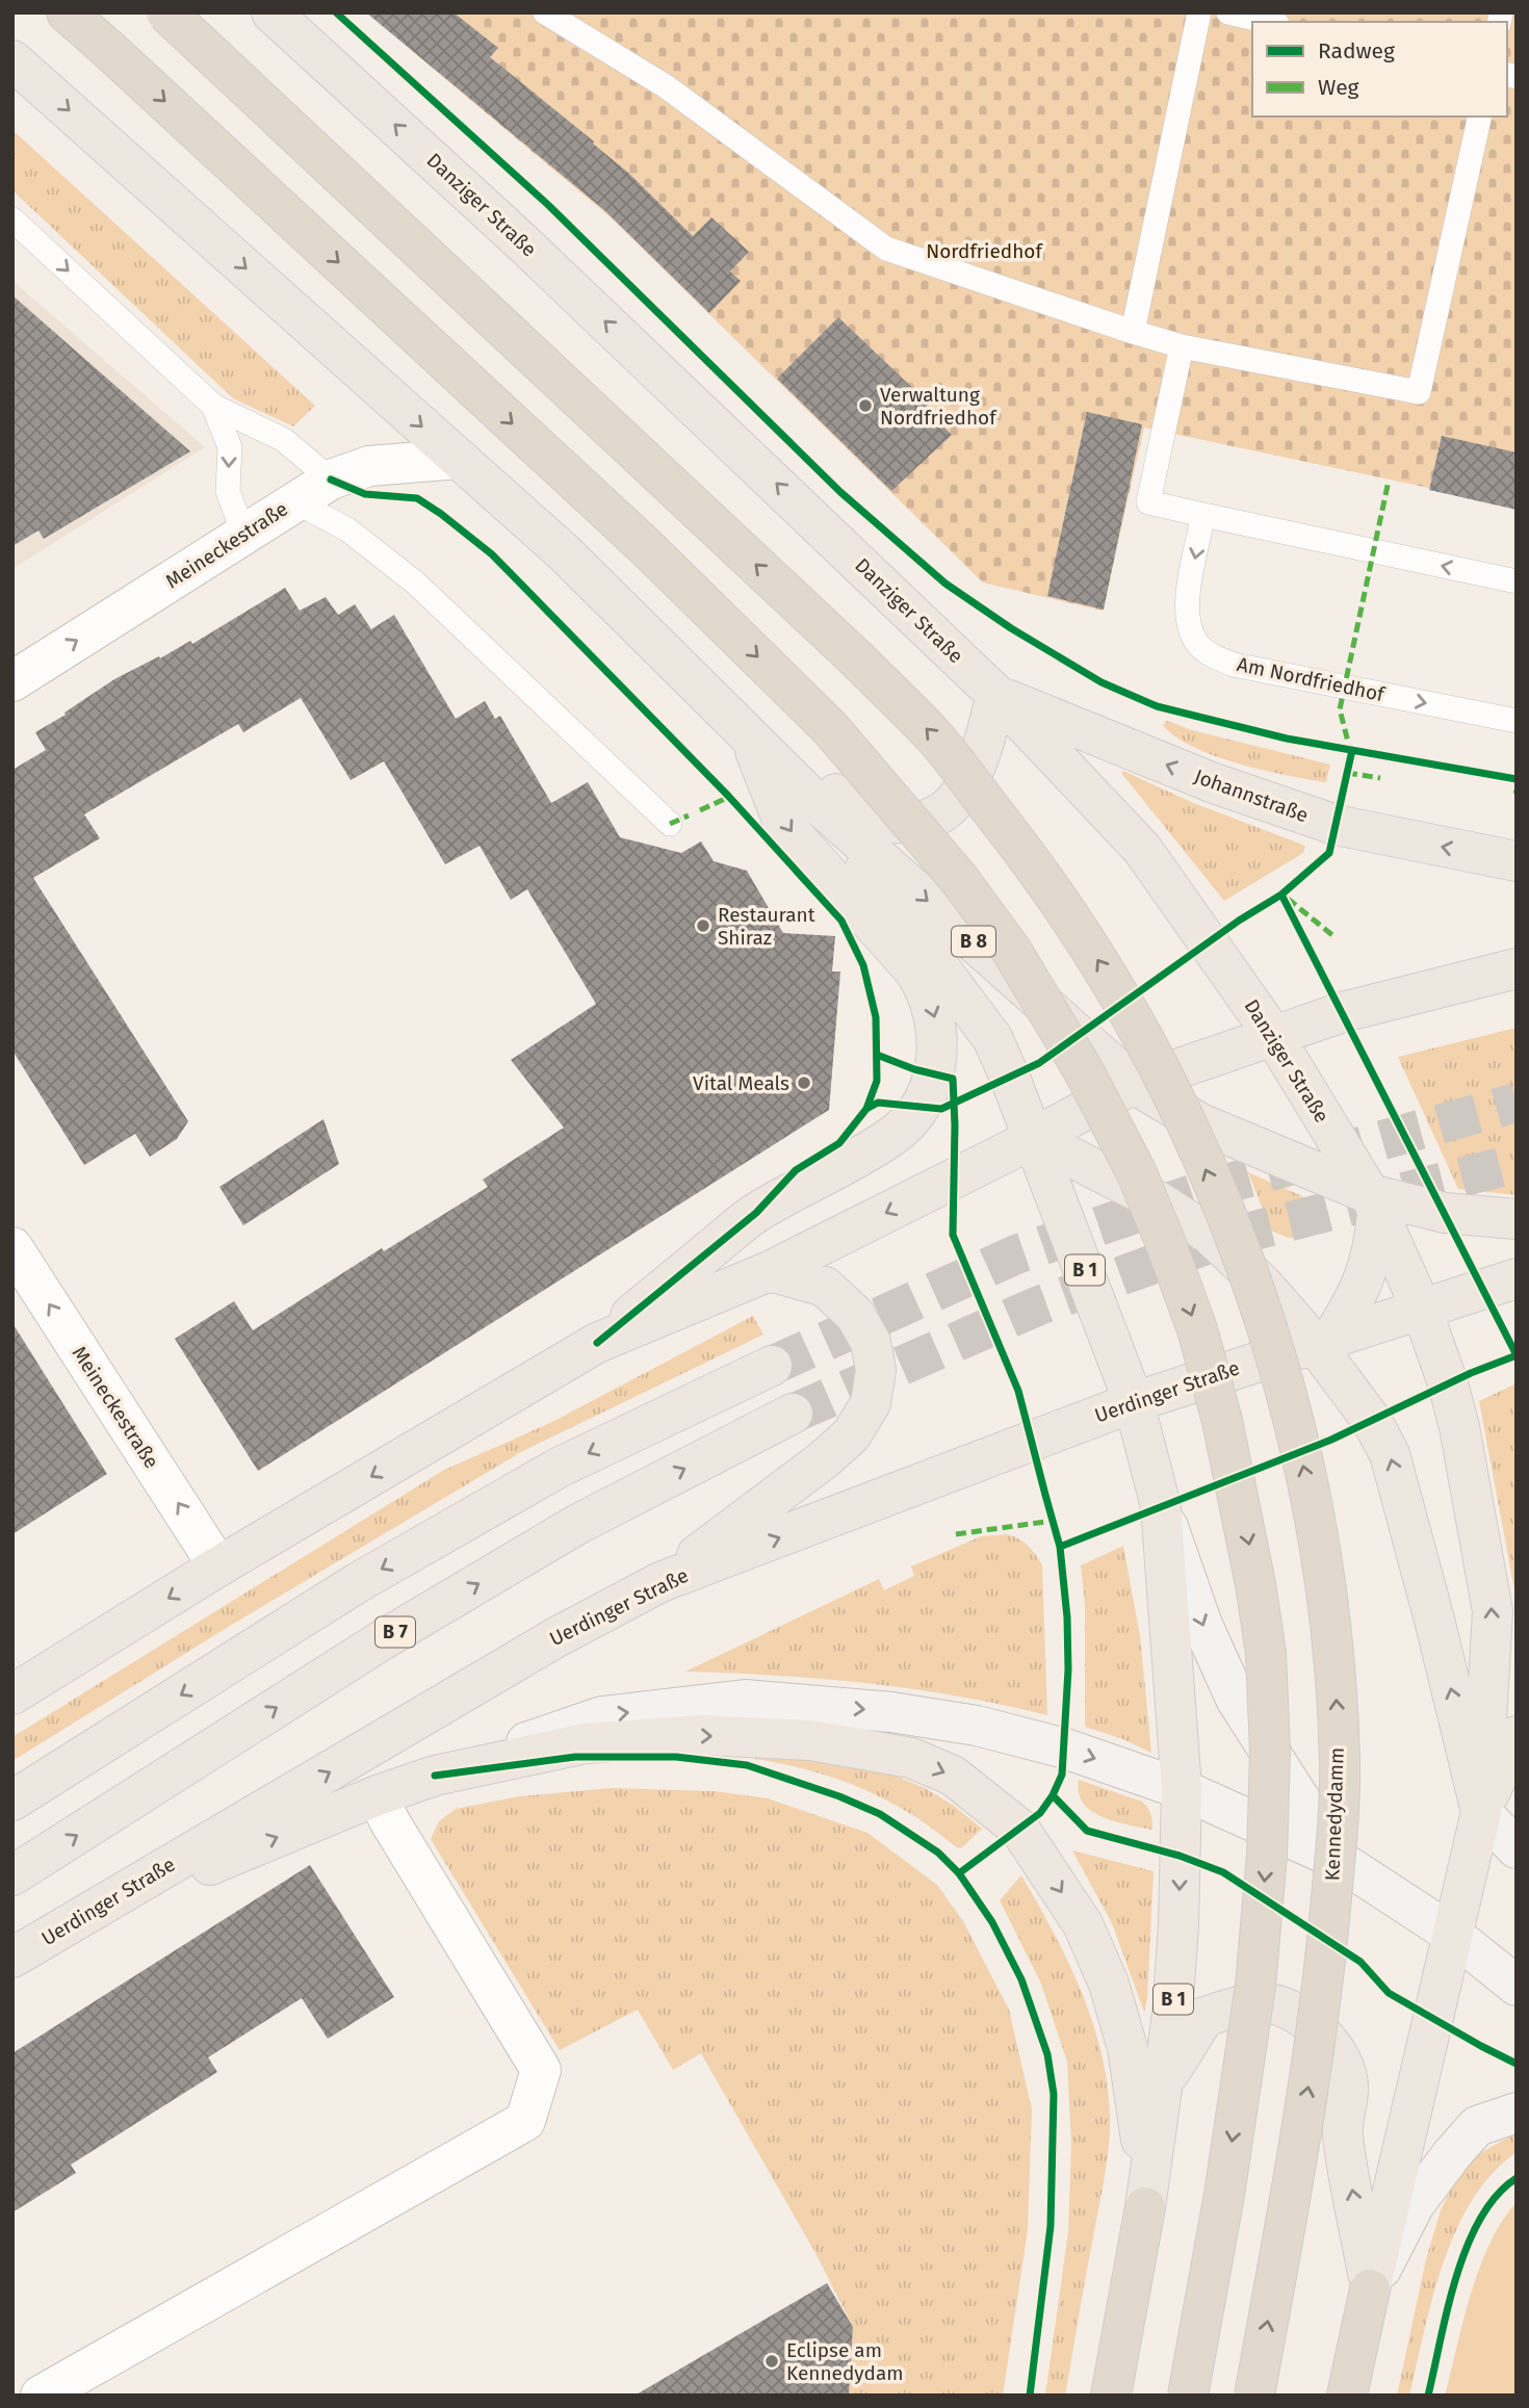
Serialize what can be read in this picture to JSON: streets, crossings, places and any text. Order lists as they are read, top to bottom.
{
  "streets": {
    "highway": ["B 1", "Kennedydamm"],
    "main road": [
      "Danziger Straße",
      "Johannstraße",
      "B 8",
      "Uerdinger Straße",
      "B 7"
    ],
    "street": ["Meineckestraße"],
    "lane": ["Am Nordfriedhof"]
  },
  "crossings": [
    ["Danziger Straße", "Johannstraße"],
    ["Danziger Straße", "B 8"],
    ["B 1", "Uerdinger Straße"]
  ],
  "parks": ["Nordfriedhof"],
  "places": [
    "Verwaltung Nordfriedhof",
    "Restaurant Shiraz",
    "Vital Meals",
    "Eclipse am Kennedydam"
  ],
  "legend": ["Radweg", "Weg"]
}
